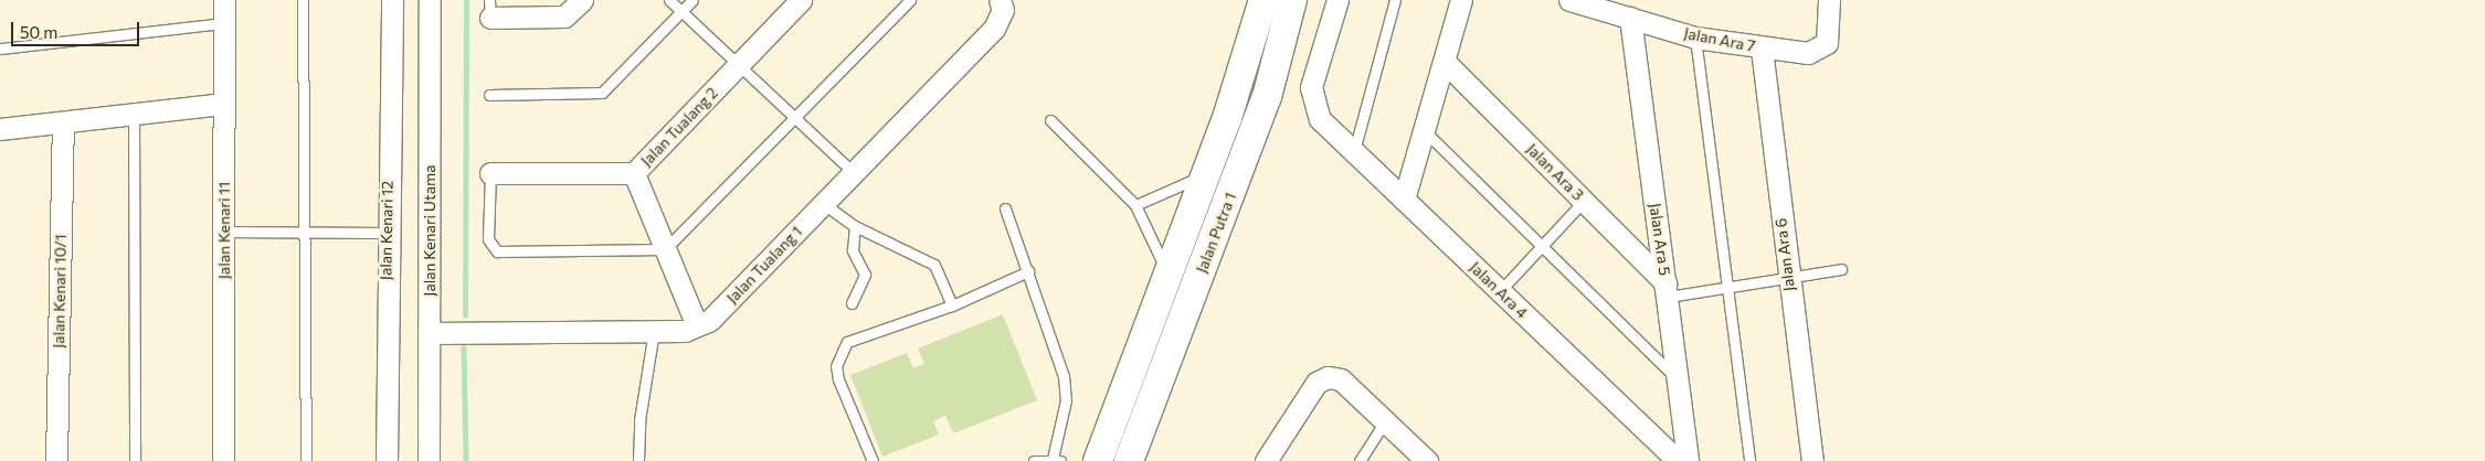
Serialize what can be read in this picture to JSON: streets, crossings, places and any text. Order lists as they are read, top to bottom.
{
  "streets": {
    "main road": ["Jalan Putra 1"],
    "street": [
      "Jalan Ara 7",
      "Jalan Tualang 2",
      "Jalan Ara 3",
      "Jalan Kenari 11",
      "Jalan Kenari 12",
      "Jalan Kenari Utama",
      "Jalan Ara 5",
      "Jalan Ara 6",
      "Jalan Tualang 1",
      "Jalan Ara 4",
      "Jalan Kenari 10/1"
    ]
  },
  "crossings": [
    ["Jalan Ara 7", "Jalan Ara 5"],
    ["Jalan Ara 7", "Jalan Ara 6"],
    ["Jalan Ara 3", "Jalan Ara 5"],
    ["Jalan Kenari Utama", "Jalan Tualang 1"]
  ],
  "scale_bar": "50 m"
}
